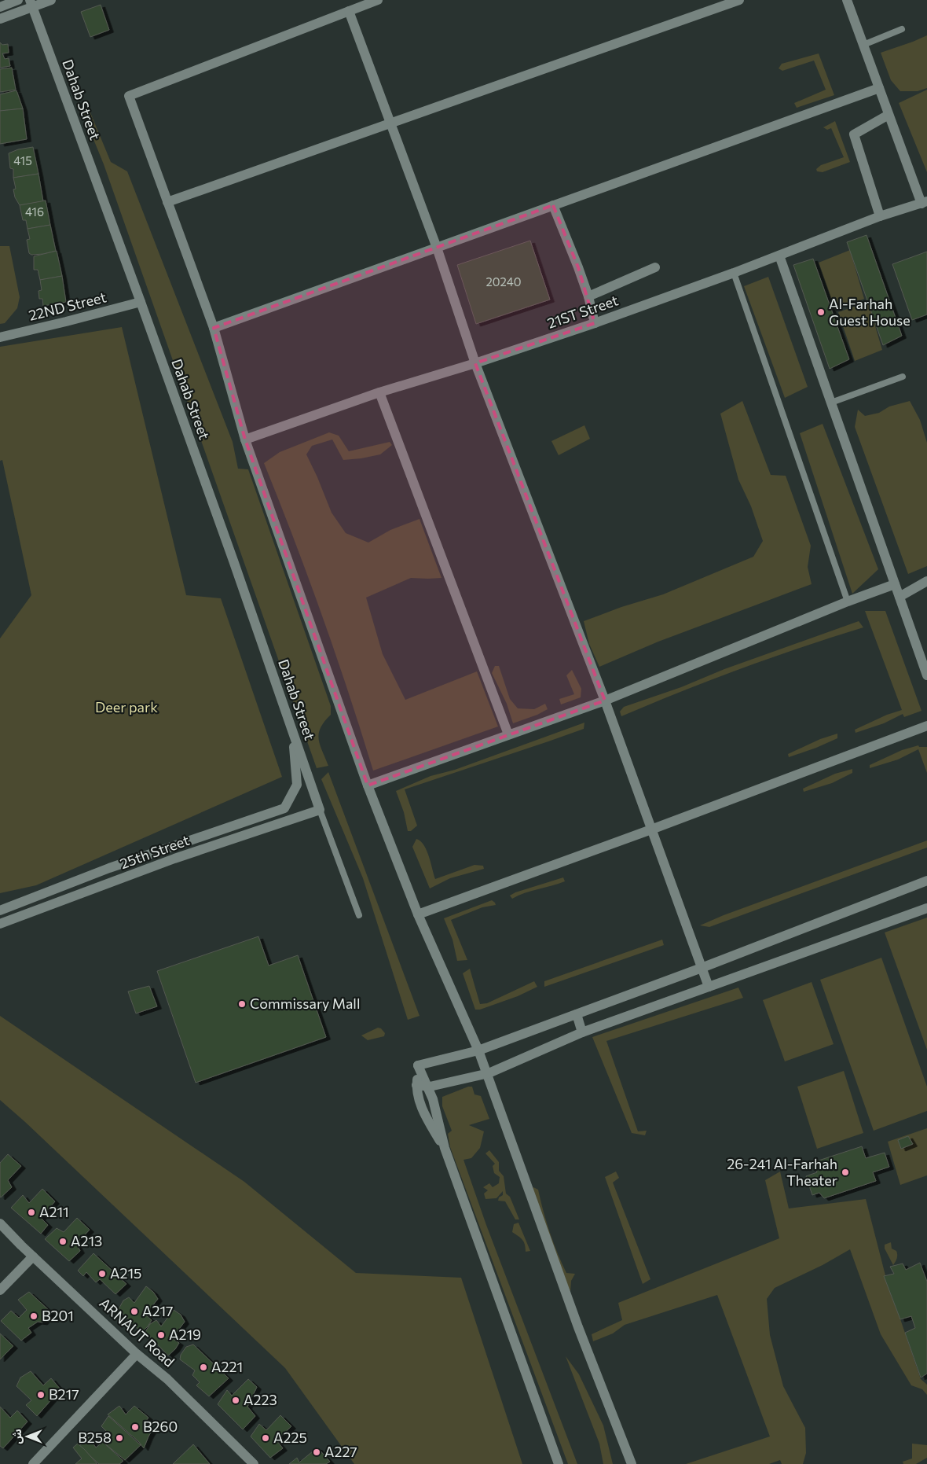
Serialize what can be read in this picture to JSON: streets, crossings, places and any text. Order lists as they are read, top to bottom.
{
  "streets": {
    "street": [
      "Dahab Street",
      "22ND Street",
      "21ST Street",
      "25th Street",
      "ARNAUT Road"
    ]
  },
  "crossings": [
    ["Dahab Street", "22ND Street"],
    ["Dahab Street", "25th Street"]
  ],
  "parks": ["Deer park"],
  "places": [
    "Al-Farhah Guest House",
    "Commissary Mall",
    "26-241 Al-Farhah Theater",
    "A211",
    "A213",
    "A215",
    "A217",
    "B201",
    "A219",
    "A221",
    "B217",
    "A223",
    "B260",
    "B258",
    "A225",
    "A227"
  ],
  "house_numbers": ["415", "416", "20240"],
  "north": "left"
}
